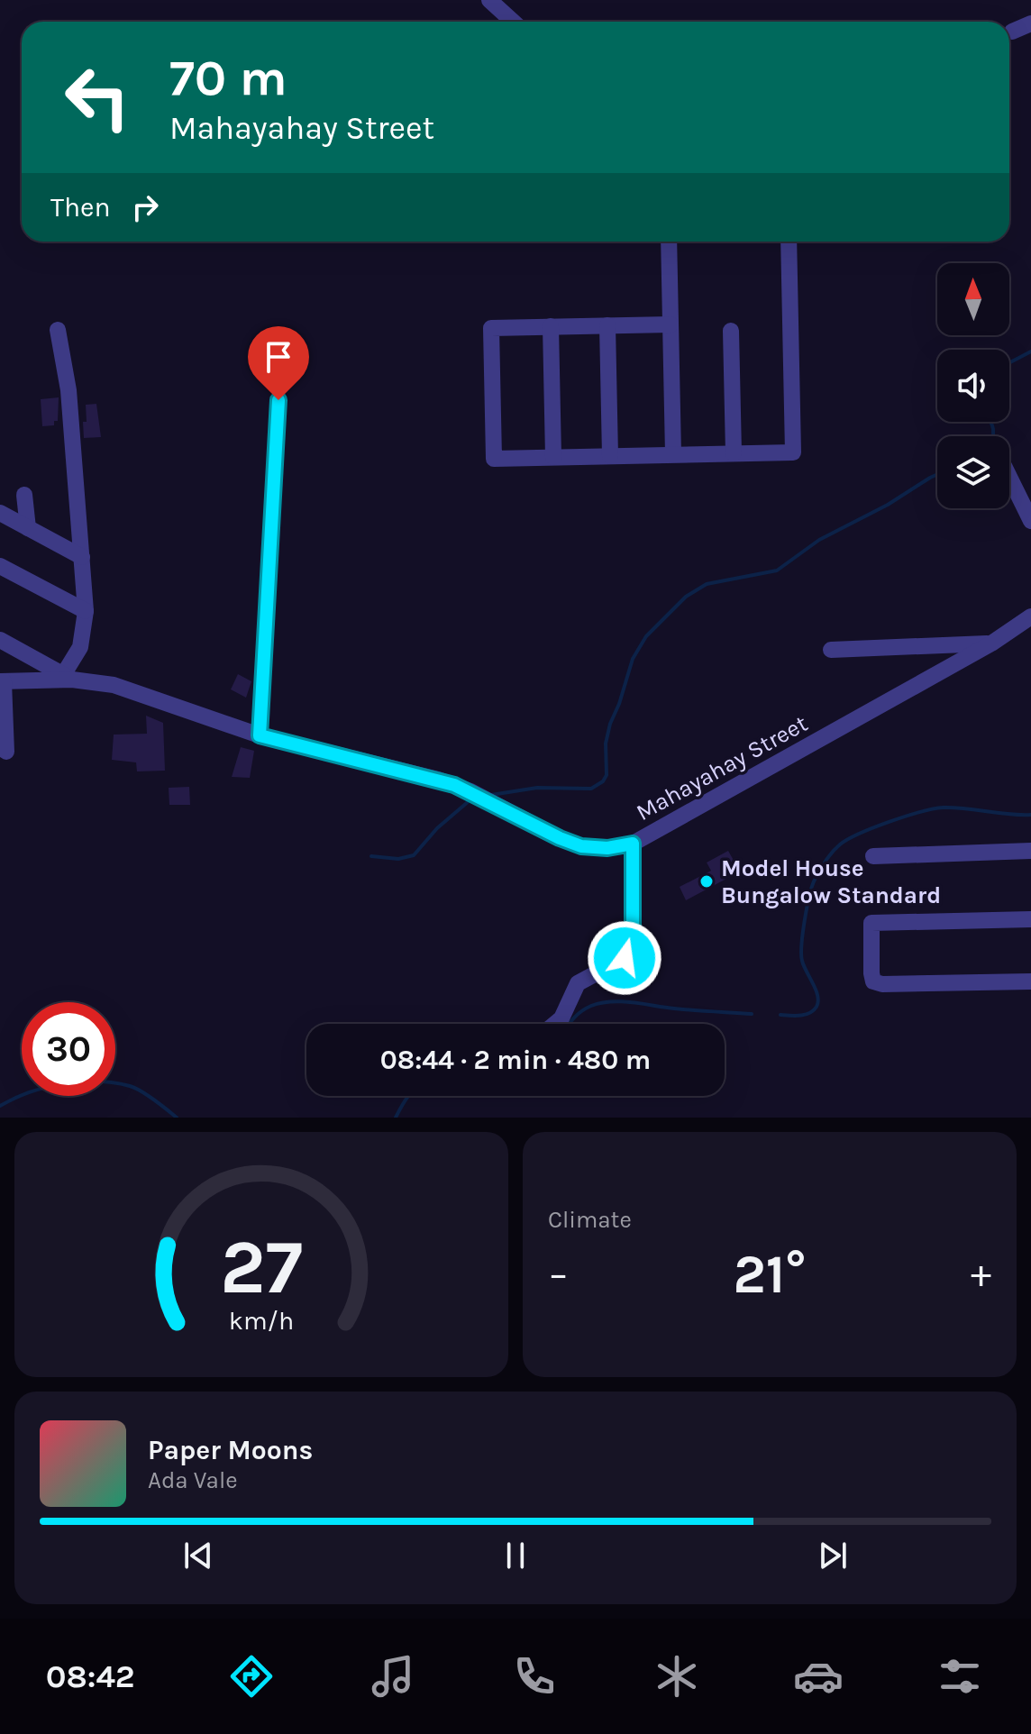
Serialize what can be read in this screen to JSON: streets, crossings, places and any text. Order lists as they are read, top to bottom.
{
  "streets": {
    "street": ["Mahayahay Street"]
  },
  "places": ["Model House Bungalow Standard"],
  "north": "top",
  "page": {
    "turn": ["70 m", "Mahayahay Street"],
    "then": "Then",
    "limit": "30",
    "trip": "08:44 · 2 min · 480 m",
    "tile": "Climate",
    "heat": ["−", "21°", "+"],
    "song": ["Paper Moons", "Ada Vale"],
    "tabs": "08:42",
    "gauge": ["27", "km/h"]
  }
}
